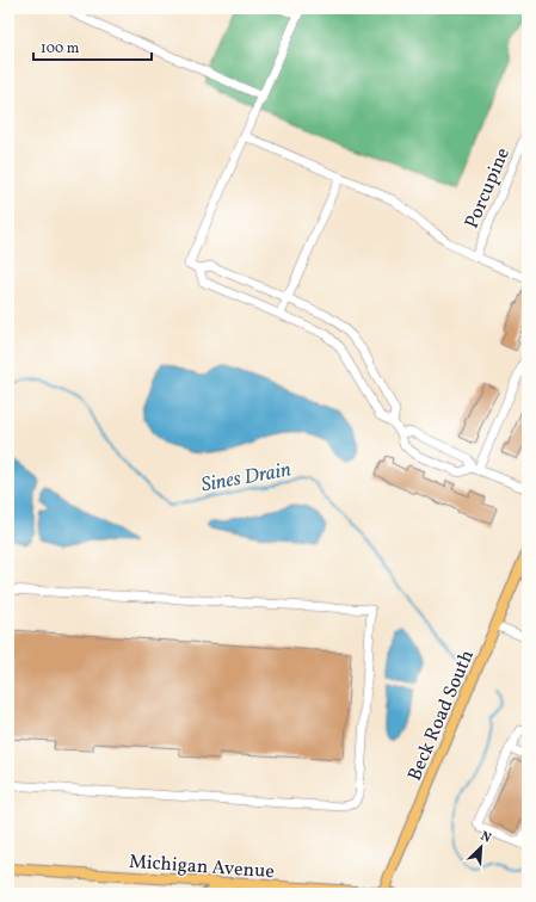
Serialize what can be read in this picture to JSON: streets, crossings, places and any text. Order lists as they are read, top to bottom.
{
  "streets": {
    "main road": ["Beck Road South", "Michigan Avenue"],
    "street": ["Porcupine"]
  },
  "crossings": [
    ["Beck Road South", "Michigan Avenue"]
  ],
  "water": ["Sines Drain"],
  "scale_bar": "100 m",
  "north": "top right"
}
